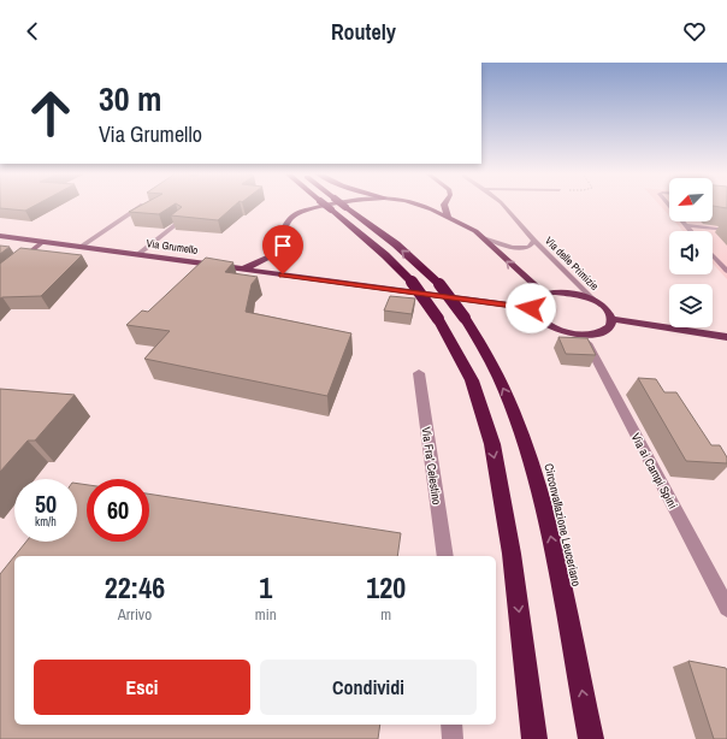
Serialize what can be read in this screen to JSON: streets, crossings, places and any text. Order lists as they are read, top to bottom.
{
  "streets": {
    "highway": ["Circonvallazione Leuceriano"],
    "main road": ["Via Grumello"],
    "street": ["Via Fra' Celestino", "Via ai Campi Spini"],
    "lane": ["Via delle Primizie"]
  },
  "crossings": [
    ["Via Grumello", "Circonvallazione Leuceriano"]
  ],
  "north": "bottom left",
  "page": {
    "header": "Routely",
    "turn": ["30 m", "Via Grumello"],
    "speed": "50 km/h",
    "limit": "60",
    "eta": [
      "22:46",
      "Arrivo",
      "1",
      "min",
      "120",
      "m"
    ],
    "buttons": ["Esci", "Condividi"]
  }
}
